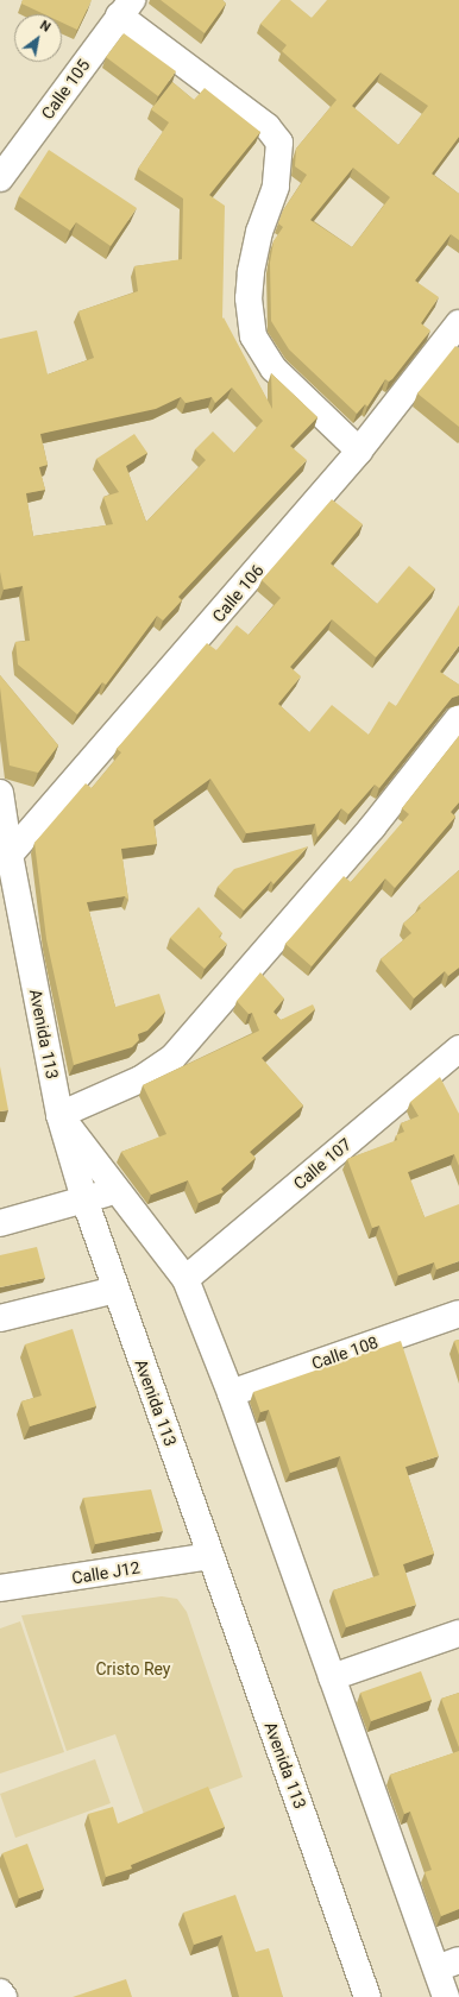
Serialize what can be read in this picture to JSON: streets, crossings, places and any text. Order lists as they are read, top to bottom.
{
  "streets": {
    "street": [
      "Calle 105",
      "Calle 106",
      "Avenida 113",
      "Calle 107",
      "Calle 108",
      "Calle J12"
    ]
  },
  "crossings": [
    ["Calle 106", "Avenida 113"],
    ["Avenida 113", "Calle J12"]
  ],
  "parks": ["Cristo Rey"],
  "north": "top right"
}
